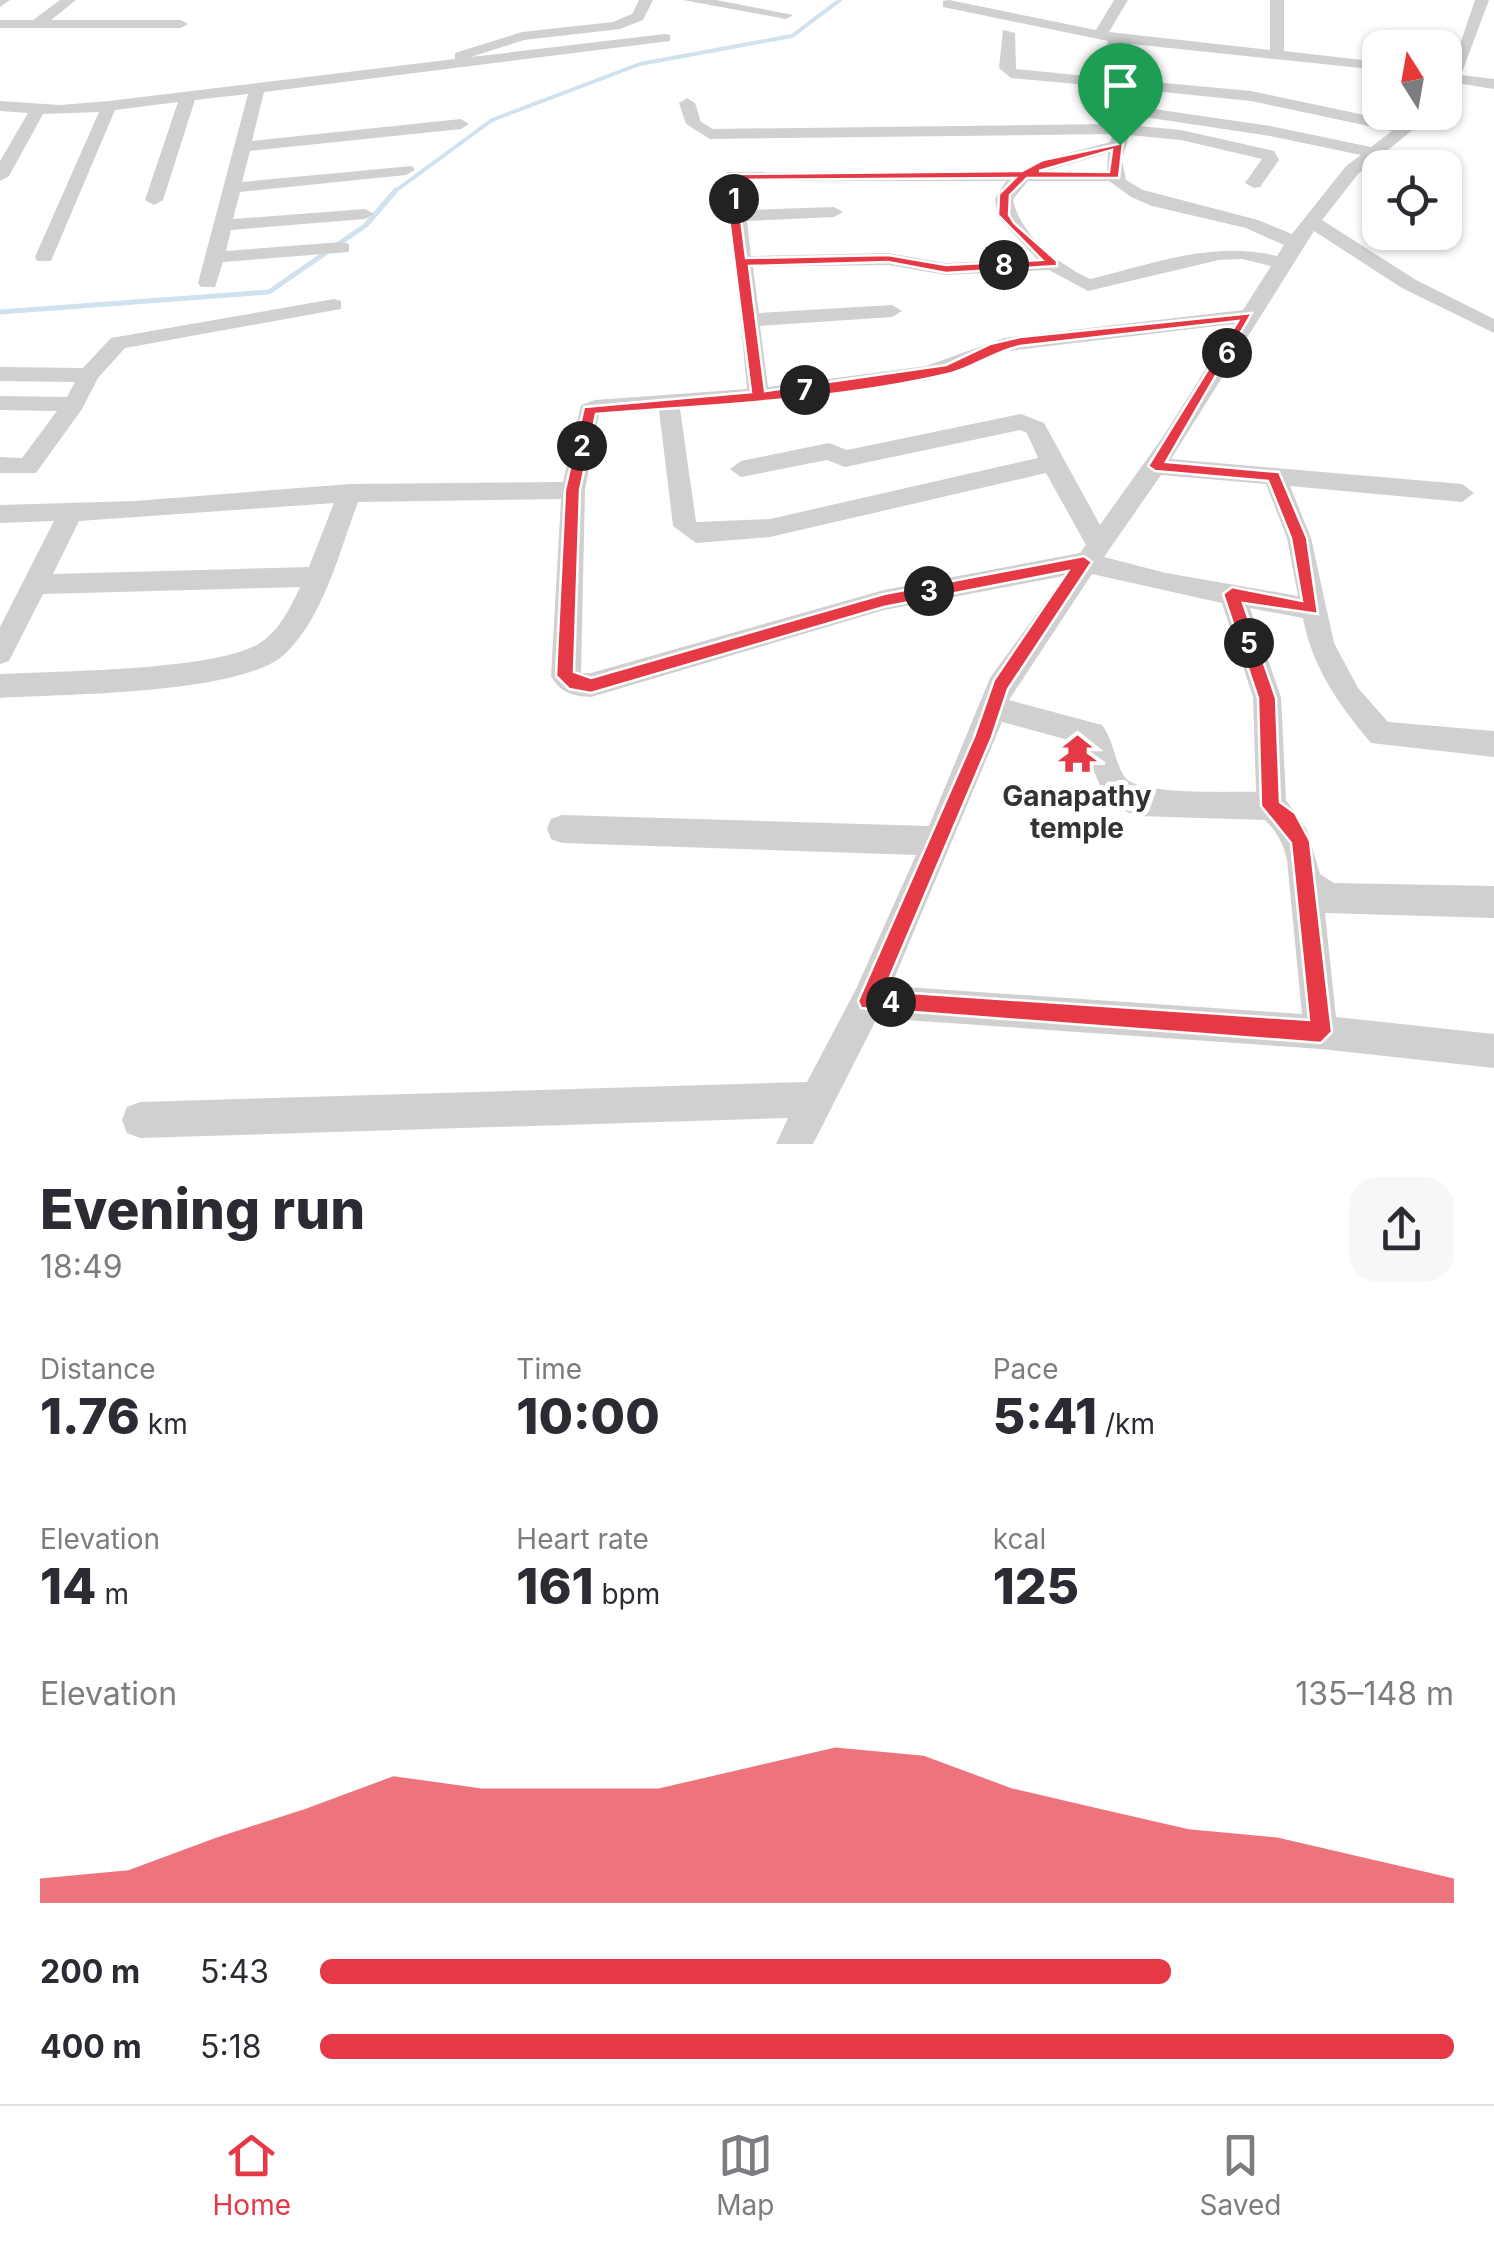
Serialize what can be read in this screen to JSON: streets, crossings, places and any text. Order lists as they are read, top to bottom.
{
  "places": {
    "temple": ["Ganapathy temple"]
  },
  "north": "top",
  "page": {
    "pins": [
      "1",
      "8",
      "6",
      "7",
      "2",
      "3",
      "5",
      "4"
    ],
    "heading": ["Evening run", "18:49"],
    "stats": [
      ["Distance", "1.76 km"],
      ["Time", "10:00"],
      ["Pace", "5:41 /km"],
      ["Elevation", "14 m"],
      ["Heart rate", "161 bpm"],
      ["kcal", "125"]
    ],
    "chart": ["Elevation", "135–148 m"],
    "list": [
      {
        "name": "200 m",
        "note": "5:43"
      },
      {
        "name": "400 m",
        "note": "5:18"
      }
    ],
    "tabs": ["Home", "Map", "Saved"]
  }
}
